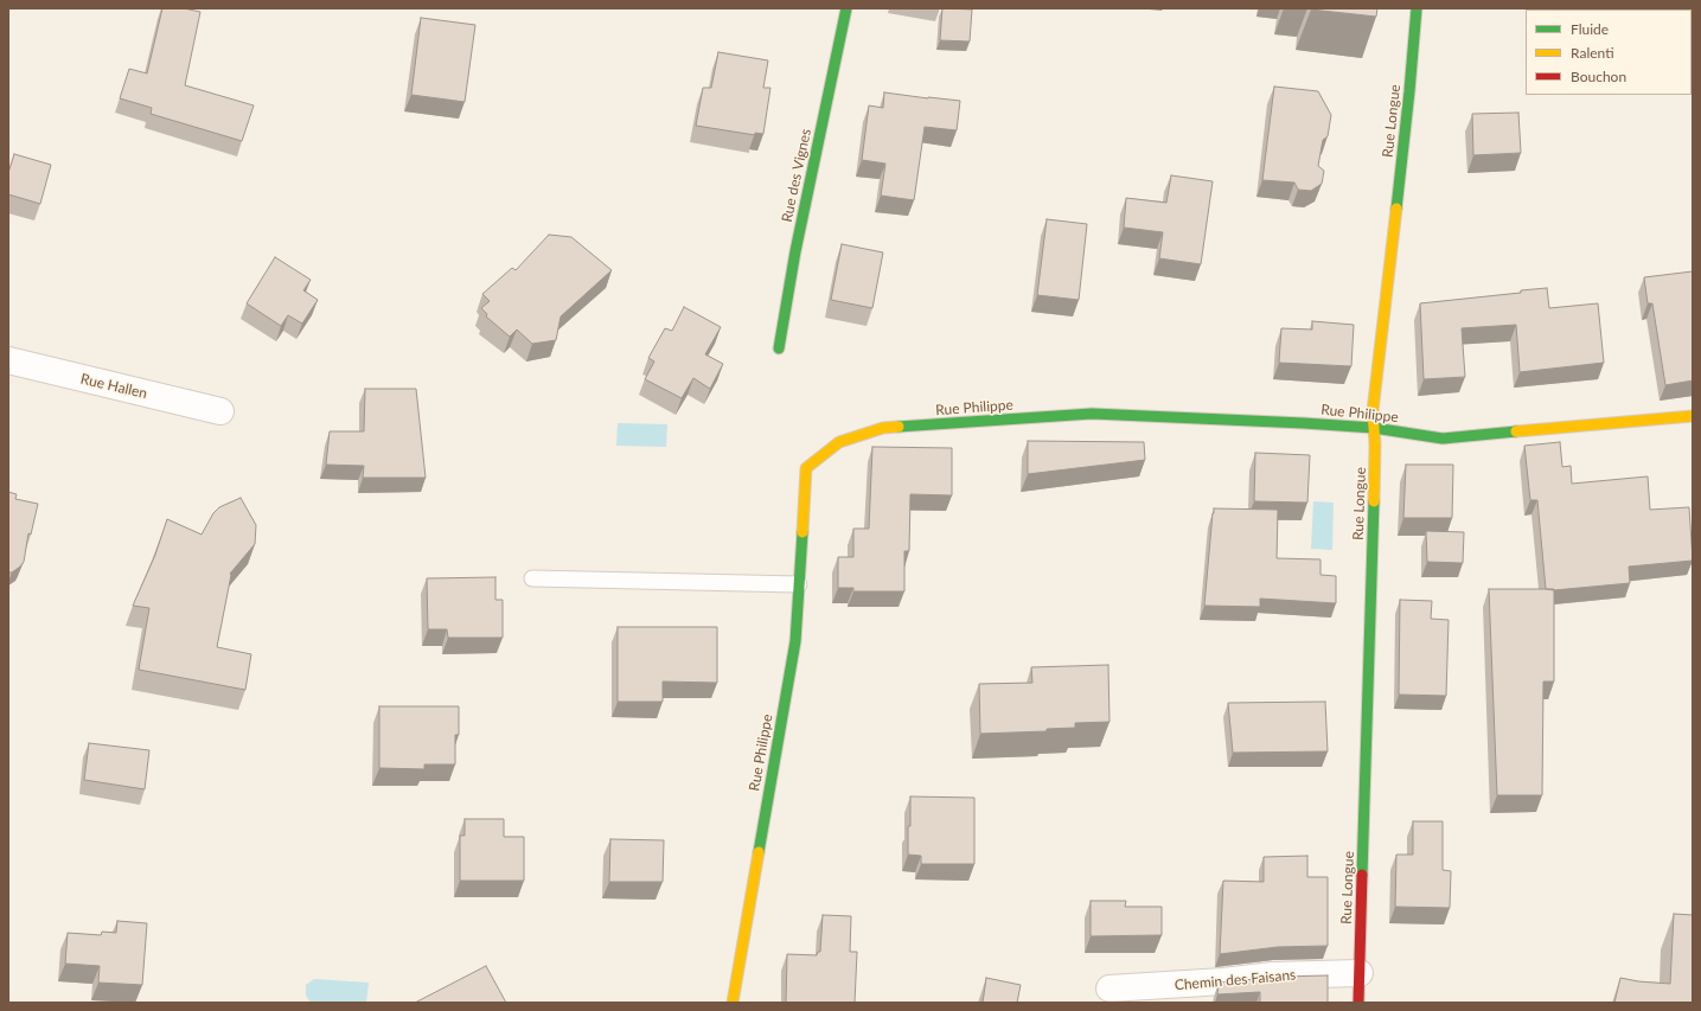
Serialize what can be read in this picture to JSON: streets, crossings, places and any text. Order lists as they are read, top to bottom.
{
  "streets": {
    "street": [
      "Rue Longue",
      "Rue des Vignes",
      "Rue Hallen",
      "Rue Philippe",
      "Chemin des Faisans"
    ]
  },
  "crossings": [
    ["Rue Longue", "Rue Philippe"],
    ["Rue Longue", "Chemin des Faisans"]
  ],
  "legend": ["Fluide", "Ralenti", "Bouchon"]
}
